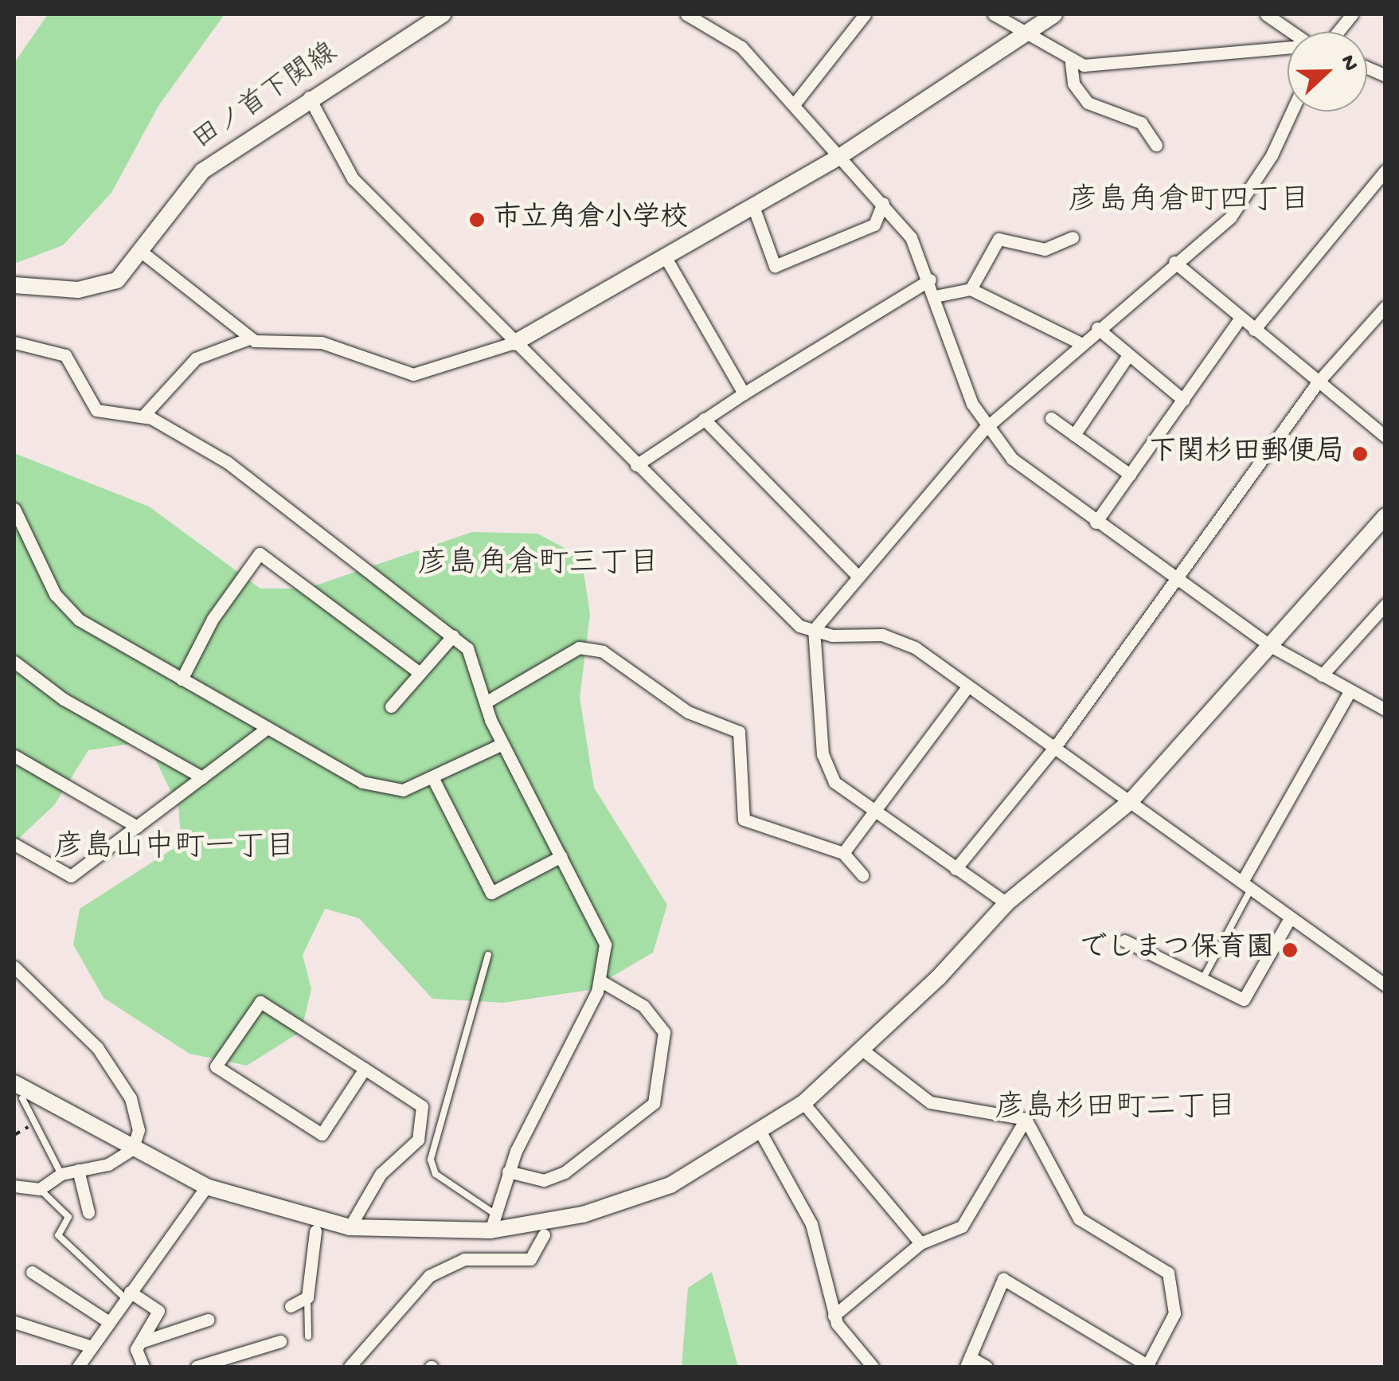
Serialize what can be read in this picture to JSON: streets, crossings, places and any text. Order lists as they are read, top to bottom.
{
  "streets": {
    "street": ["田ノ首下関線"]
  },
  "districts": [
    "彦島角倉町四丁目",
    "彦島角倉町三丁目",
    "彦島山中町一丁目",
    "彦島杉田町二丁目"
  ],
  "places": ["市立角倉小学校", "下関杉田郵便局", "でしまつ保育園"],
  "north": "right"
}
